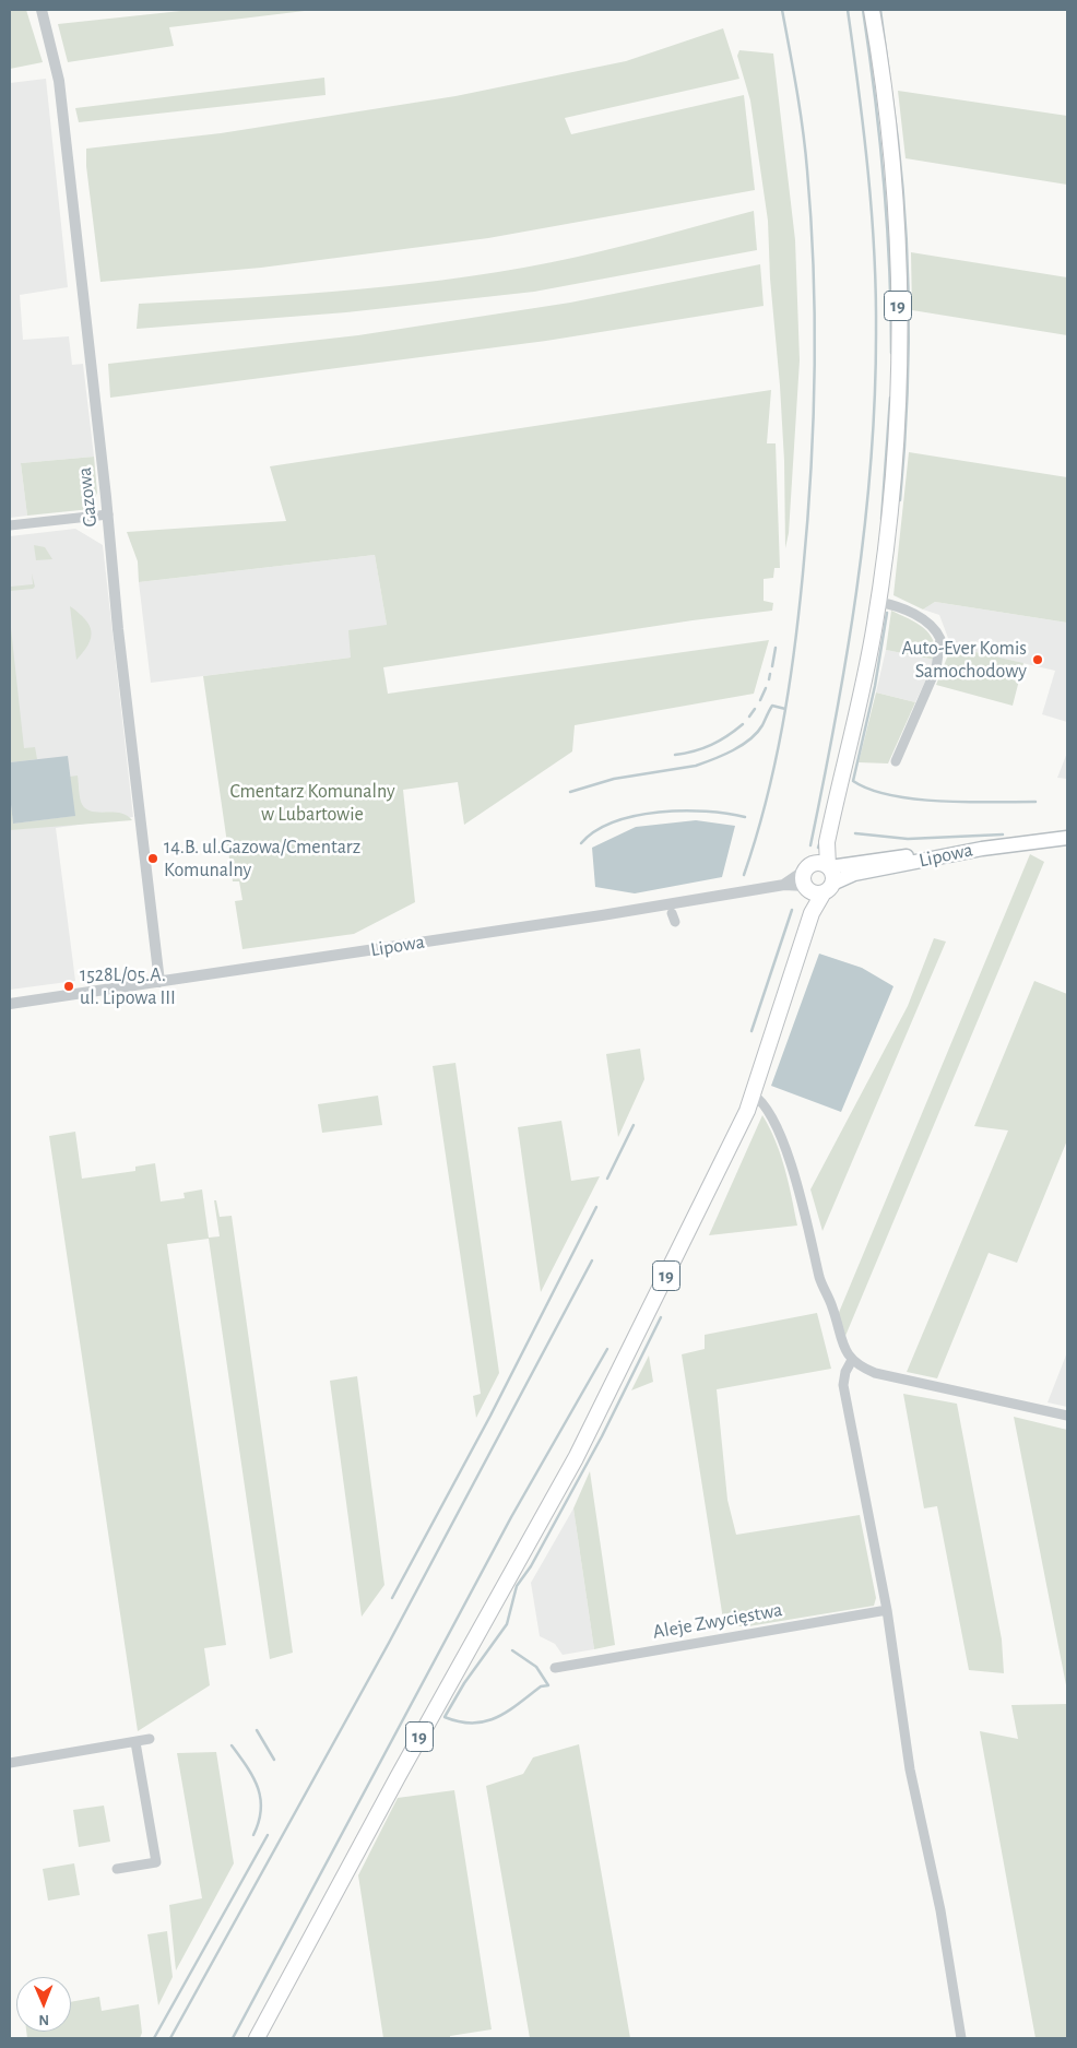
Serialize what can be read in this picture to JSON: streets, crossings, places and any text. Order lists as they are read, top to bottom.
{
  "streets": {
    "highway": ["19"],
    "main road": ["Lipowa"],
    "street": ["Gazowa", "Aleje Zwycięstwa"]
  },
  "crossings": [
    ["19", "Lipowa"],
    ["Gazowa", "Lipowa"]
  ],
  "parks": ["Cmentarz Komunalny w Lubartowie"],
  "places": ["Auto-Ever Komis Samochodowy", "14.B. ul.Gazowa/Cmentarz Komunalny", "1528L/05.A. ul. Lipowa III"],
  "north": "bottom"
}
